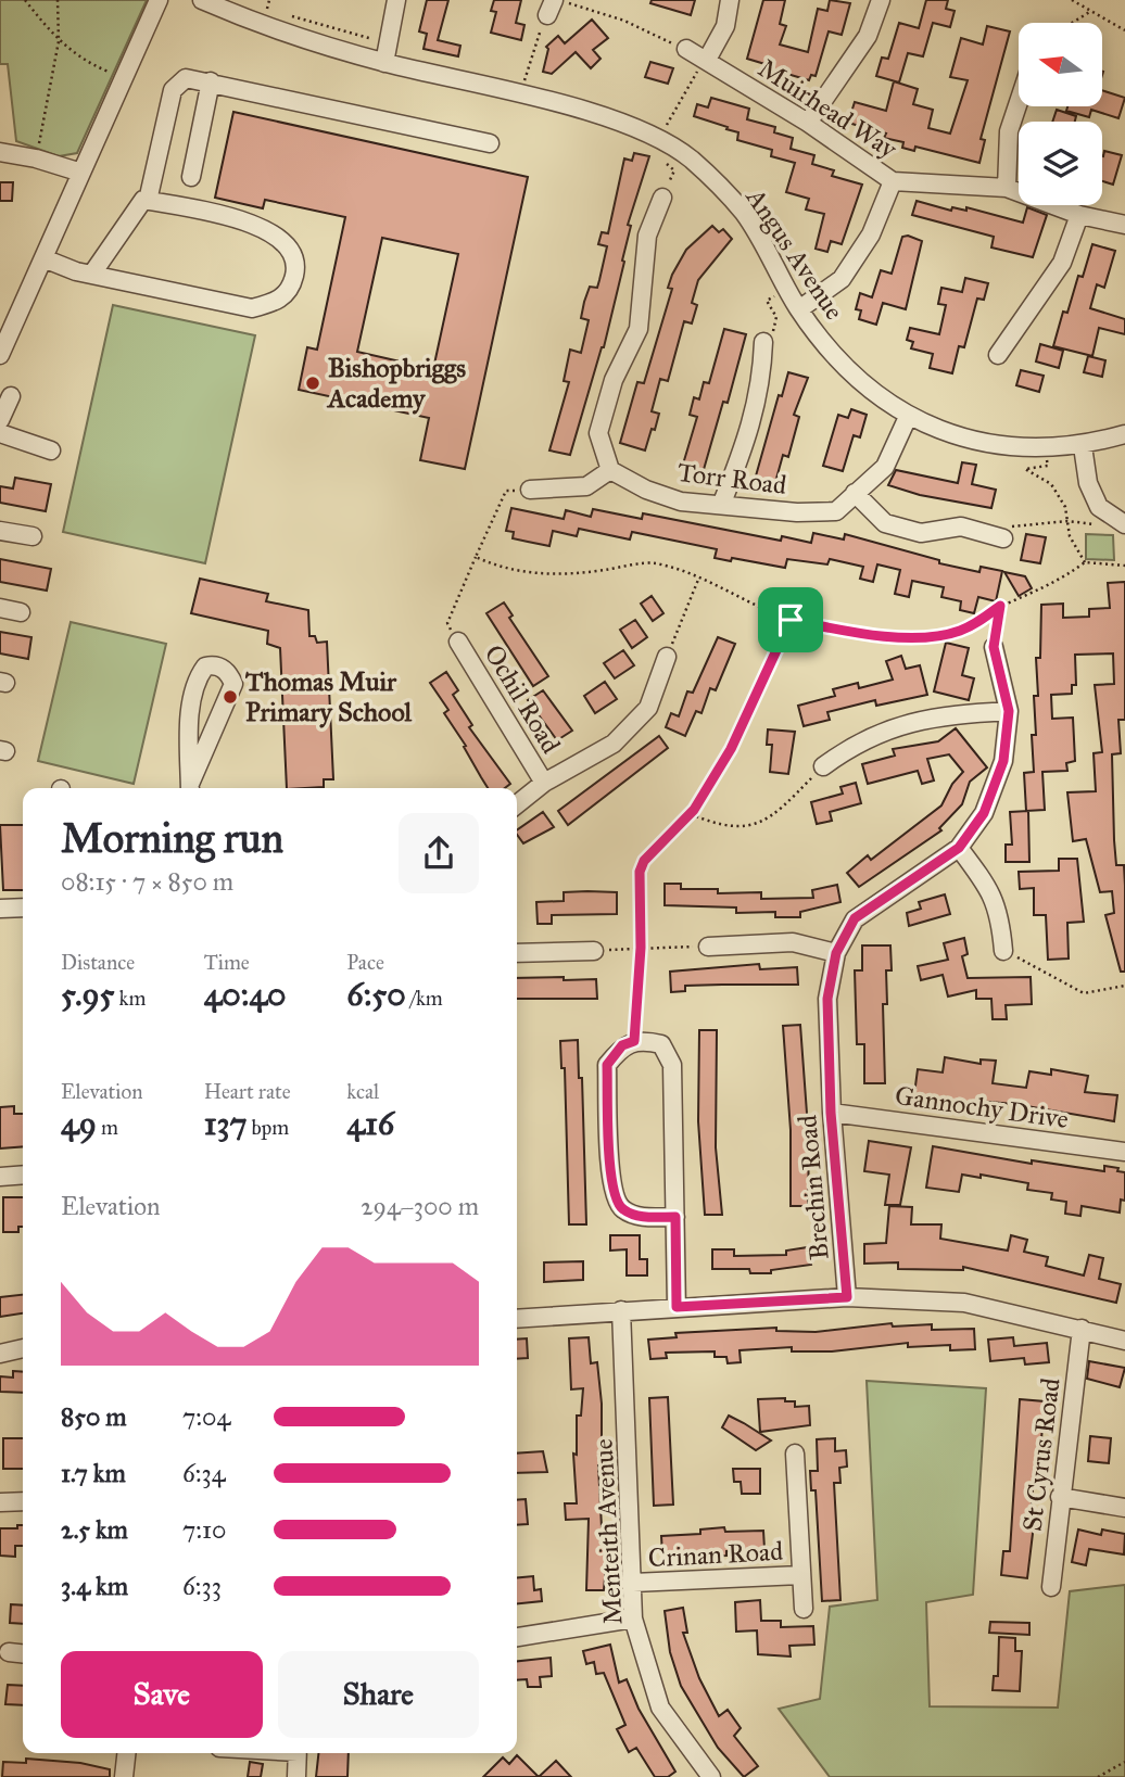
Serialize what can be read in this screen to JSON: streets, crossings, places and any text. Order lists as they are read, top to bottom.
{
  "streets": {
    "street": [
      "Muirhead Way",
      "Angus Avenue",
      "Torr Road",
      "Ochil Road",
      "Gannochy Drive",
      "Brechin Road",
      "St Cyrus Road",
      "Menteith Avenue",
      "Crinan Road"
    ]
  },
  "crossings": [
    ["Angus Avenue", "Torr Road"],
    ["Gannochy Drive", "Brechin Road"],
    ["Menteith Avenue", "Crinan Road"]
  ],
  "places": ["Bishopbriggs Academy", "Thomas Muir Primary School"],
  "north": "left",
  "page": {
    "heading": ["Morning run", "08:15 · 7 × 850 m"],
    "stats": [
      ["Distance", "5.95 km"],
      ["Time", "40:40"],
      ["Pace", "6:50 /km"],
      ["Elevation", "49 m"],
      ["Heart rate", "137 bpm"],
      ["kcal", "416"]
    ],
    "chart": ["Elevation", "294–300 m"],
    "list": [
      {
        "name": "850 m",
        "note": "7:04"
      },
      {
        "name": "1.7 km",
        "note": "6:34"
      },
      {
        "name": "2.5 km",
        "note": "7:10"
      },
      {
        "name": "3.4 km",
        "note": "6:33"
      }
    ],
    "buttons": ["Save", "Share"]
  }
}
